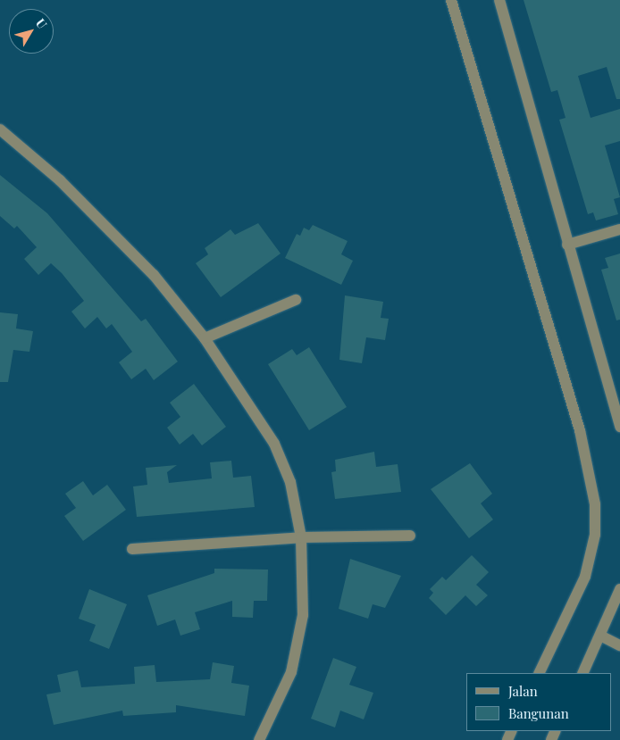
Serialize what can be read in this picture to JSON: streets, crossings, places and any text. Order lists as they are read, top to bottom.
{
  "legend": ["Jalan", "Bangunan"],
  "north": "top right"
}
